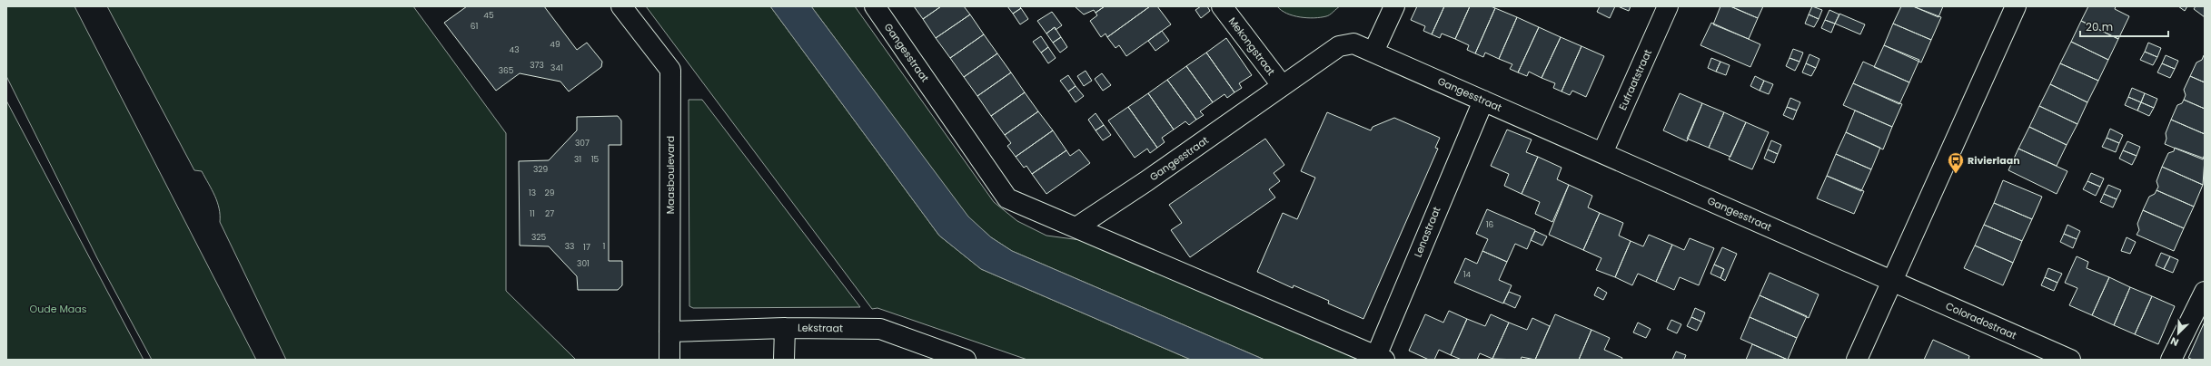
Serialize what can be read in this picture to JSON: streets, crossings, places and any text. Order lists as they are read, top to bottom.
{
  "streets": {
    "street": [
      "Mekongstraat",
      "Gangesstraat",
      "Eufraatstraat",
      "Maasboulevard",
      "Lenastraat",
      "Coloradostraat",
      "Lekstraat"
    ]
  },
  "crossings": [
    ["Mekongstraat", "Gangesstraat"],
    ["Gangesstraat", "Eufraatstraat"],
    ["Gangesstraat", "Lenastraat"],
    ["Gangesstraat", "Coloradostraat"],
    ["Maasboulevard", "Lekstraat"]
  ],
  "parks": ["Oude Maas"],
  "places": {
    "bus stop": ["Rivierlaan"]
  },
  "house_numbers": [
    "45",
    "61",
    "49",
    "43",
    "373",
    "341",
    "365",
    "307",
    "31",
    "15",
    "329",
    "13",
    "29",
    "11",
    "27",
    "16",
    "325",
    "33",
    "1",
    "17",
    "301",
    "14"
  ],
  "scale_bar": "20 m",
  "north": "bottom left"
}
